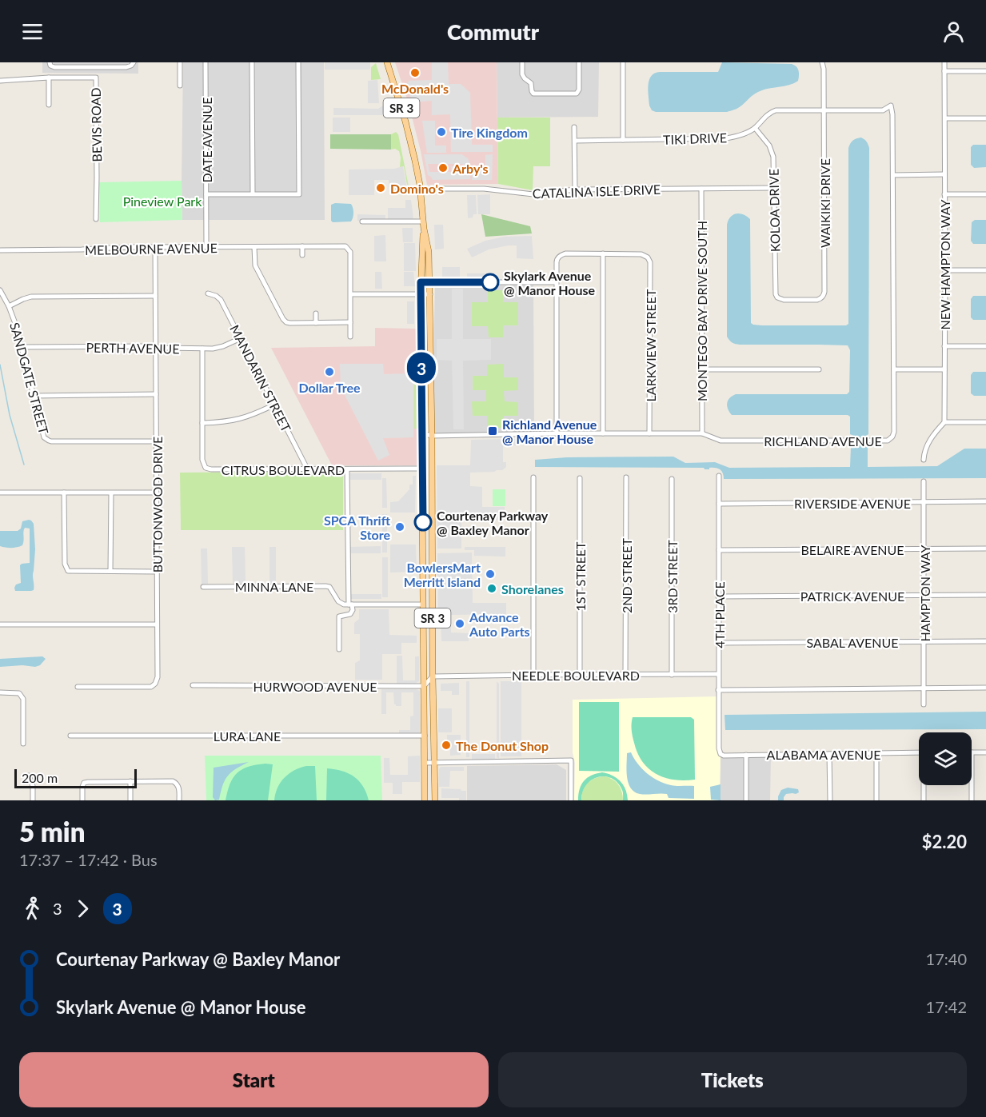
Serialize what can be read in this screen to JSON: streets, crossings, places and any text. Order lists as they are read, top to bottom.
{
  "streets": {
    "main road": ["SR 3"],
    "street": [
      "BEVIS ROAD",
      "TIKI DRIVE",
      "DATE AVENUE",
      "CATALINA ISLE DRIVE",
      "WAIKIKI DRIVE",
      "KOLOA DRIVE",
      "MELBOURNE AVENUE",
      "NEW HAMPTON WAY",
      "MONTEGO BAY DRIVE SOUTH",
      "LARKVIEW STREET",
      "PERTH AVENUE",
      "SANDGATE STREET",
      "MANDARIN STREET",
      "RICHLAND AVENUE",
      "CITRUS BOULEVARD",
      "RIVERSIDE AVENUE",
      "BUTTONWOOD DRIVE",
      "BELAIRE AVENUE",
      "2ND STREET",
      "1ST STREET",
      "3RD STREET",
      "MINNA LANE",
      "HAMPTON WAY",
      "PATRICK AVENUE",
      "4TH PLACE",
      "SABAL AVENUE",
      "NEEDLE BOULEVARD",
      "HURWOOD AVENUE",
      "LURA LANE",
      "ALABAMA AVENUE"
    ]
  },
  "crossings": [
    ["SR 3", "CATALINA ISLE DRIVE"],
    ["SR 3", "RICHLAND AVENUE"],
    ["SR 3", "CITRUS BOULEVARD"],
    ["SR 3", "NEEDLE BOULEVARD"],
    ["SR 3", "HURWOOD AVENUE"],
    ["SR 3", "LURA LANE"],
    ["TIKI DRIVE", "WAIKIKI DRIVE"],
    ["TIKI DRIVE", "KOLOA DRIVE"],
    ["TIKI DRIVE", "RICHLAND AVENUE"],
    ["DATE AVENUE", "MELBOURNE AVENUE"],
    ["CATALINA ISLE DRIVE", "KOLOA DRIVE"],
    ["CATALINA ISLE DRIVE", "MONTEGO BAY DRIVE SOUTH"],
    ["WAIKIKI DRIVE", "KOLOA DRIVE"],
    ["MELBOURNE AVENUE", "BUTTONWOOD DRIVE"],
    ["MONTEGO BAY DRIVE SOUTH", "RICHLAND AVENUE"],
    ["LARKVIEW STREET", "RICHLAND AVENUE"],
    ["PERTH AVENUE", "SANDGATE STREET"],
    ["PERTH AVENUE", "MANDARIN STREET"],
    ["PERTH AVENUE", "CITRUS BOULEVARD"],
    ["PERTH AVENUE", "BUTTONWOOD DRIVE"],
    ["SANDGATE STREET", "BUTTONWOOD DRIVE"],
    ["MANDARIN STREET", "CITRUS BOULEVARD"],
    ["RIVERSIDE AVENUE", "HAMPTON WAY"],
    ["RIVERSIDE AVENUE", "4TH PLACE"],
    ["BELAIRE AVENUE", "HAMPTON WAY"],
    ["BELAIRE AVENUE", "4TH PLACE"],
    ["2ND STREET", "NEEDLE BOULEVARD"],
    ["1ST STREET", "NEEDLE BOULEVARD"],
    ["3RD STREET", "NEEDLE BOULEVARD"],
    ["HAMPTON WAY", "PATRICK AVENUE"],
    ["HAMPTON WAY", "SABAL AVENUE"],
    ["PATRICK AVENUE", "4TH PLACE"],
    ["4TH PLACE", "SABAL AVENUE"],
    ["4TH PLACE", "NEEDLE BOULEVARD"],
    ["4TH PLACE", "ALABAMA AVENUE"]
  ],
  "parks": ["Pineview Park"],
  "places": {
    "other": [
      "McDonald's",
      "Tire Kingdom",
      "Arby's",
      "Domino's",
      "Skylark Avenue @ Manor House",
      "Dollar Tree",
      "Courtenay Parkway @ Baxley Manor",
      "SPCA Thrift Store",
      "BowlersMart Merritt Island",
      "Shorelanes",
      "Advance Auto Parts",
      "The Donut Shop"
    ],
    "transit": ["Richland Avenue @ Manor House"]
  },
  "lines": ["bus line 3"],
  "scale_bar": "200 m",
  "page": {
    "header": "Commutr",
    "on_map": "3",
    "scale": "200 m",
    "heading": ["5 min", "17:37 – 17:42 · Bus", "$2.20"],
    "legs": ["3", "3"],
    "list": [
      {
        "name": "Courtenay Parkway @ Baxley Manor",
        "value": "17:40"
      },
      {
        "name": "Skylark Avenue @ Manor House",
        "value": "17:42"
      }
    ],
    "buttons": ["Start", "Tickets"]
  }
}
